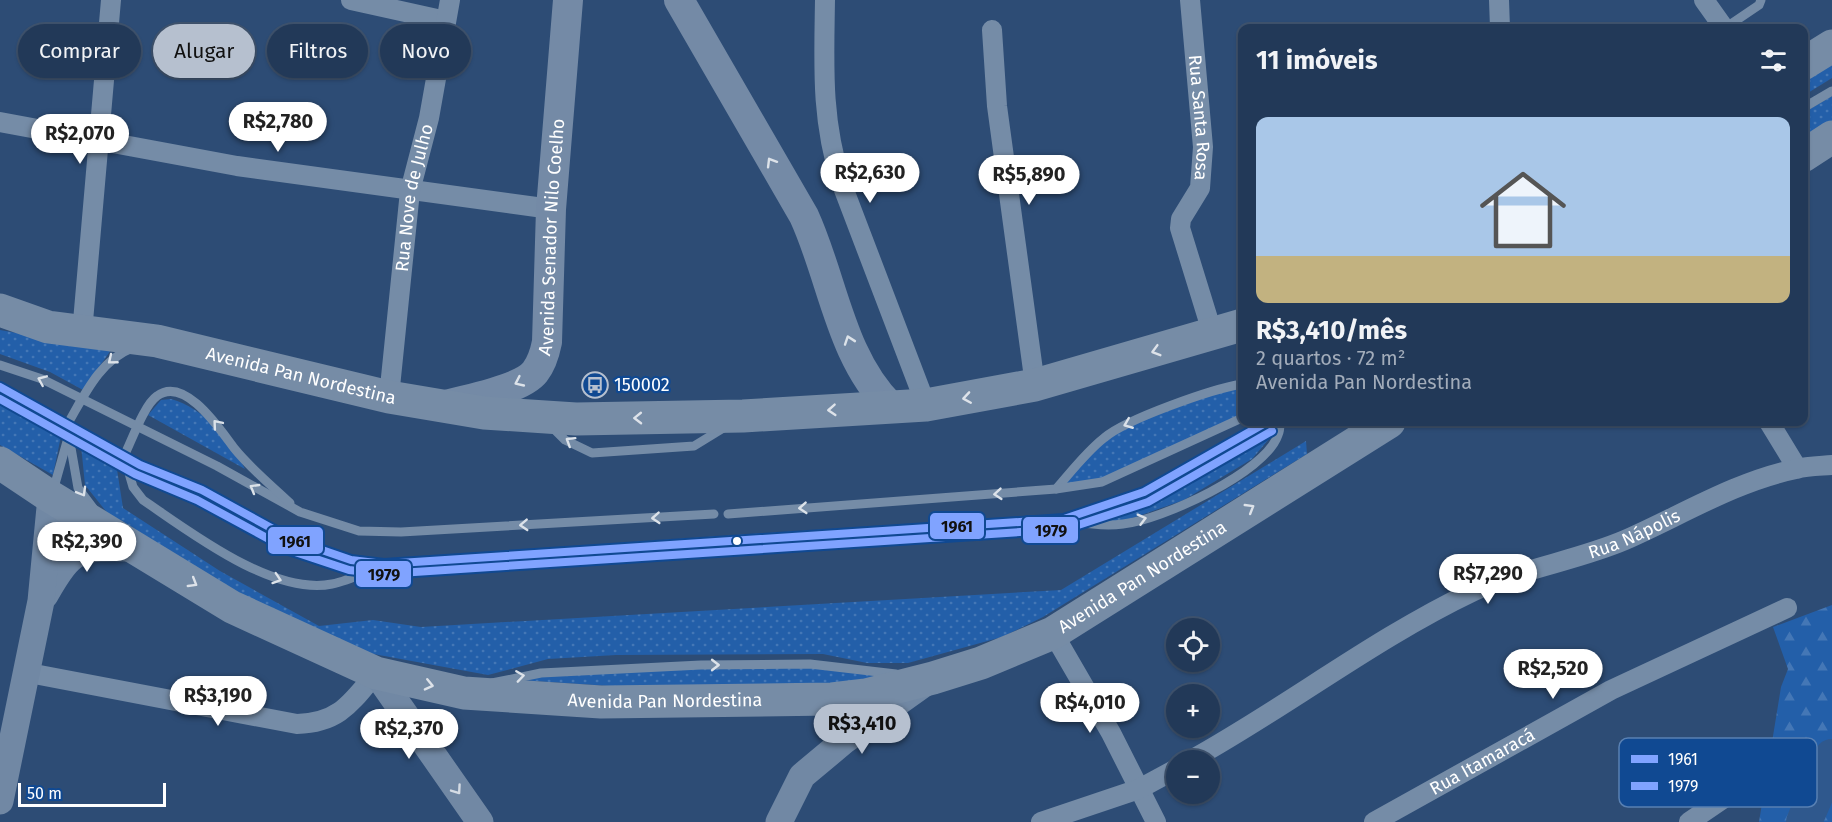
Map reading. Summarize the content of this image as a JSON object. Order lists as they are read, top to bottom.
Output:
{
  "streets": {
    "highway": ["Avenida Pan Nordestina"],
    "main road": ["Avenida Senador Nilo Coelho"],
    "street": [
      "Rua Santa Rosa",
      "Rua Nove de Julho",
      "Rua Nápolis",
      "Rua Itamaracá"
    ]
  },
  "crossings": [
    ["Rua Santa Rosa", "Avenida Pan Nordestina"],
    ["Rua Nove de Julho", "Avenida Pan Nordestina"],
    ["Avenida Senador Nilo Coelho", "Avenida Pan Nordestina"]
  ],
  "one_way": ["Avenida Senador Nilo Coelho"],
  "places": {
    "bus stop": ["150002"]
  },
  "lines": ["transit line 1961", "transit line 1979"],
  "legend": ["1961", "1979"],
  "scale_bar": "50 m",
  "page": {
    "chip": [
      "Comprar",
      "Alugar",
      "Filtros",
      "Novo"
    ],
    "heading": "11 imóveis",
    "list": [
      {
        "name": "R$3,410/mês",
        "note": "2 quartos · 72 m² · Avenida Pan Nordestina"
      }
    ],
    "price": [
      "R$2,780",
      "R$2,070",
      "R$2,630",
      "R$5,890",
      "R$2,390",
      "R$7,290",
      "R$2,520",
      "R$3,190",
      "R$4,010",
      "R$3,410",
      "R$2,370"
    ],
    "map_buttons": ["+", "−"],
    "scale": "50 m"
  }
}
